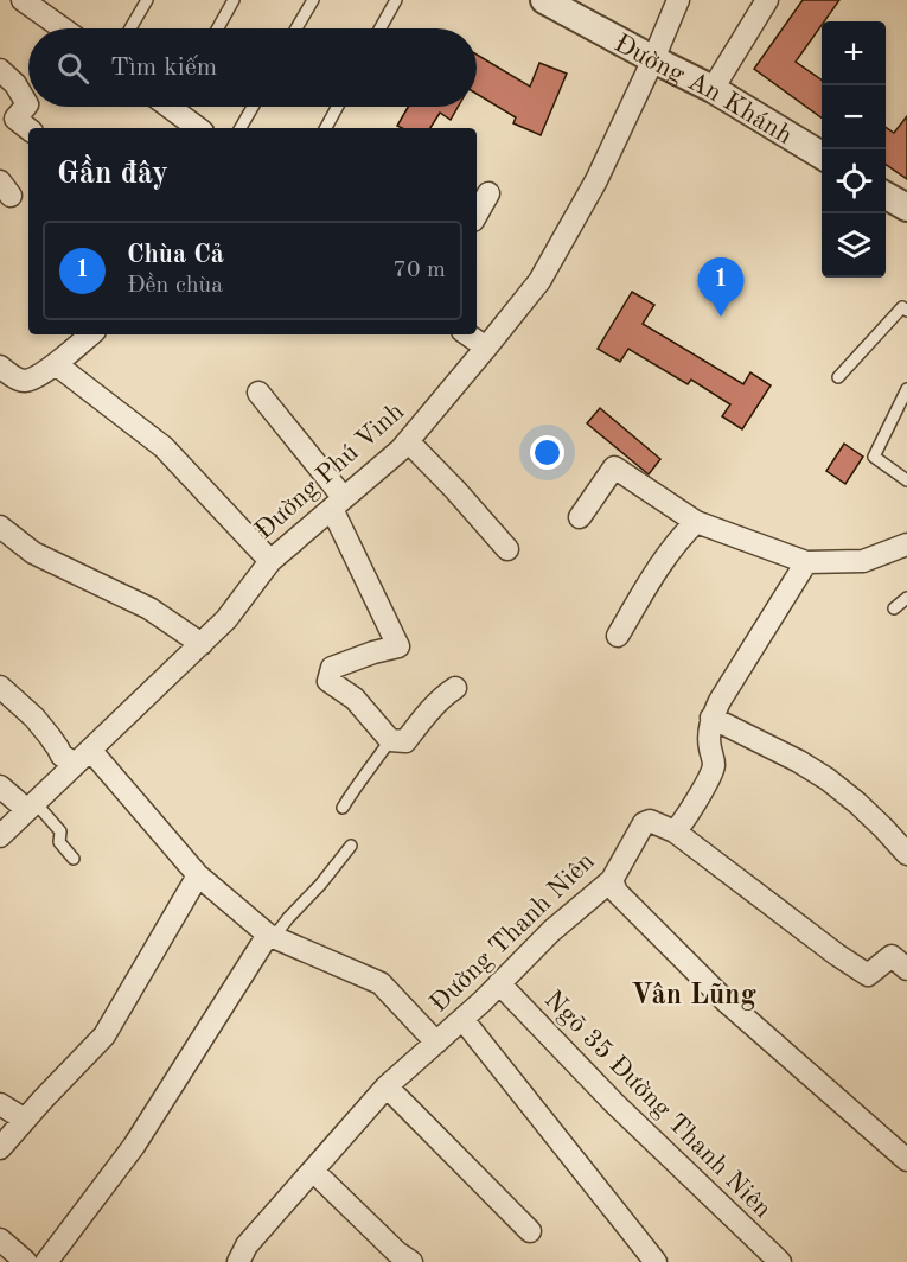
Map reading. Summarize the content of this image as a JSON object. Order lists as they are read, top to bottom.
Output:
{
  "streets": {
    "street": [
      "Đường An Khánh",
      "Đường Phú Vinh",
      "Đường Thanh Niên",
      "Ngõ 35 Đường Thanh Niên"
    ]
  },
  "crossings": [
    ["Đường An Khánh", "Đường Phú Vinh"],
    ["Đường Thanh Niên", "Ngõ 35 Đường Thanh Niên"]
  ],
  "districts": ["Vân Lũng"],
  "page": {
    "map_buttons": ["+", "−"],
    "search": "Tìm kiếm",
    "heading": "Gần đây",
    "list": [
      {
        "mark": "1",
        "name": "Chùa Cả",
        "note": "Đền chùa",
        "value": "70 m"
      }
    ],
    "pins": "1"
  }
}
